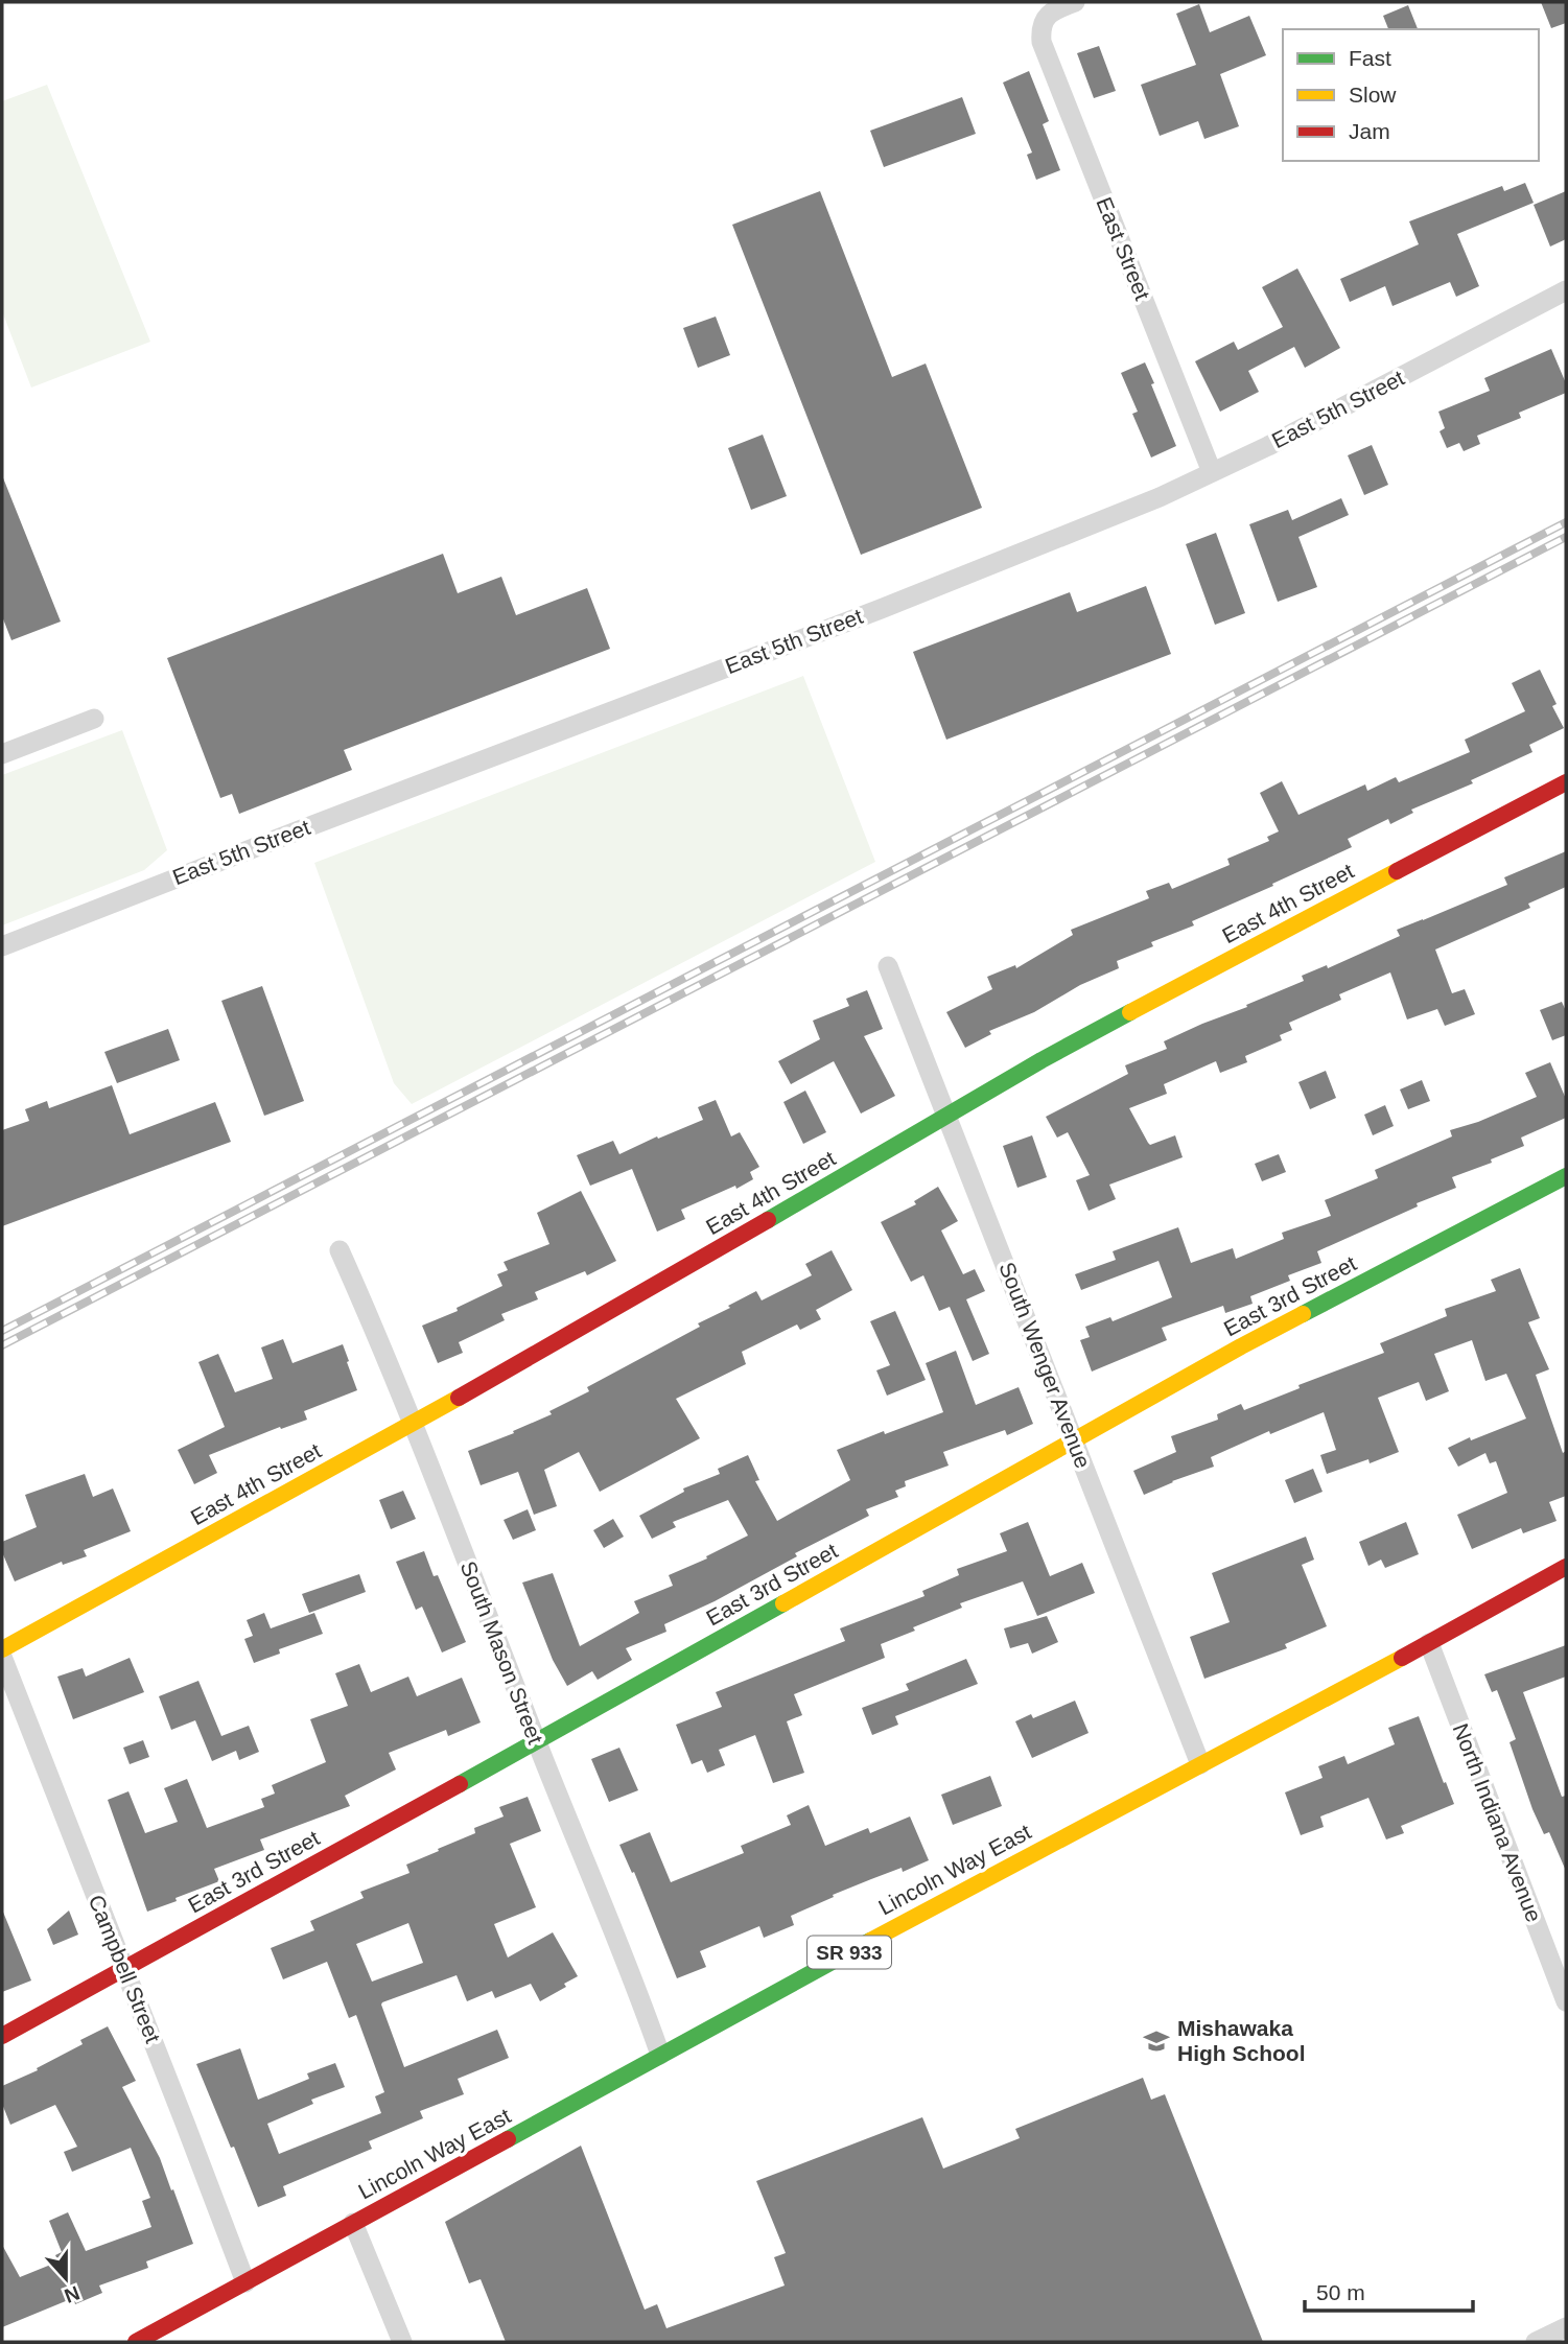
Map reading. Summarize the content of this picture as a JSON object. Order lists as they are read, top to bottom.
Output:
{
  "streets": {
    "street": [
      "East Street",
      "East 5th Street",
      "East 4th Street",
      "East 3rd Street",
      "South Wenger Avenue",
      "South Mason Street",
      "North Indiana Avenue",
      "Lincoln Way East",
      "SR 933",
      "Campbell Street"
    ]
  },
  "crossings": [
    ["East Street", "East 5th Street"],
    ["East 4th Street", "South Wenger Avenue"],
    ["East 4th Street", "South Mason Street"],
    ["East 3rd Street", "South Wenger Avenue"],
    ["East 3rd Street", "South Mason Street"],
    ["East 3rd Street", "Campbell Street"],
    ["South Wenger Avenue", "Lincoln Way East"],
    ["South Mason Street", "Lincoln Way East"],
    ["North Indiana Avenue", "Lincoln Way East"],
    ["Lincoln Way East", "Campbell Street"]
  ],
  "places": {
    "school or university": ["Mishawaka High School"]
  },
  "legend": ["Fast", "Slow", "Jam"],
  "scale_bar": "50 m",
  "north": "bottom"
}
